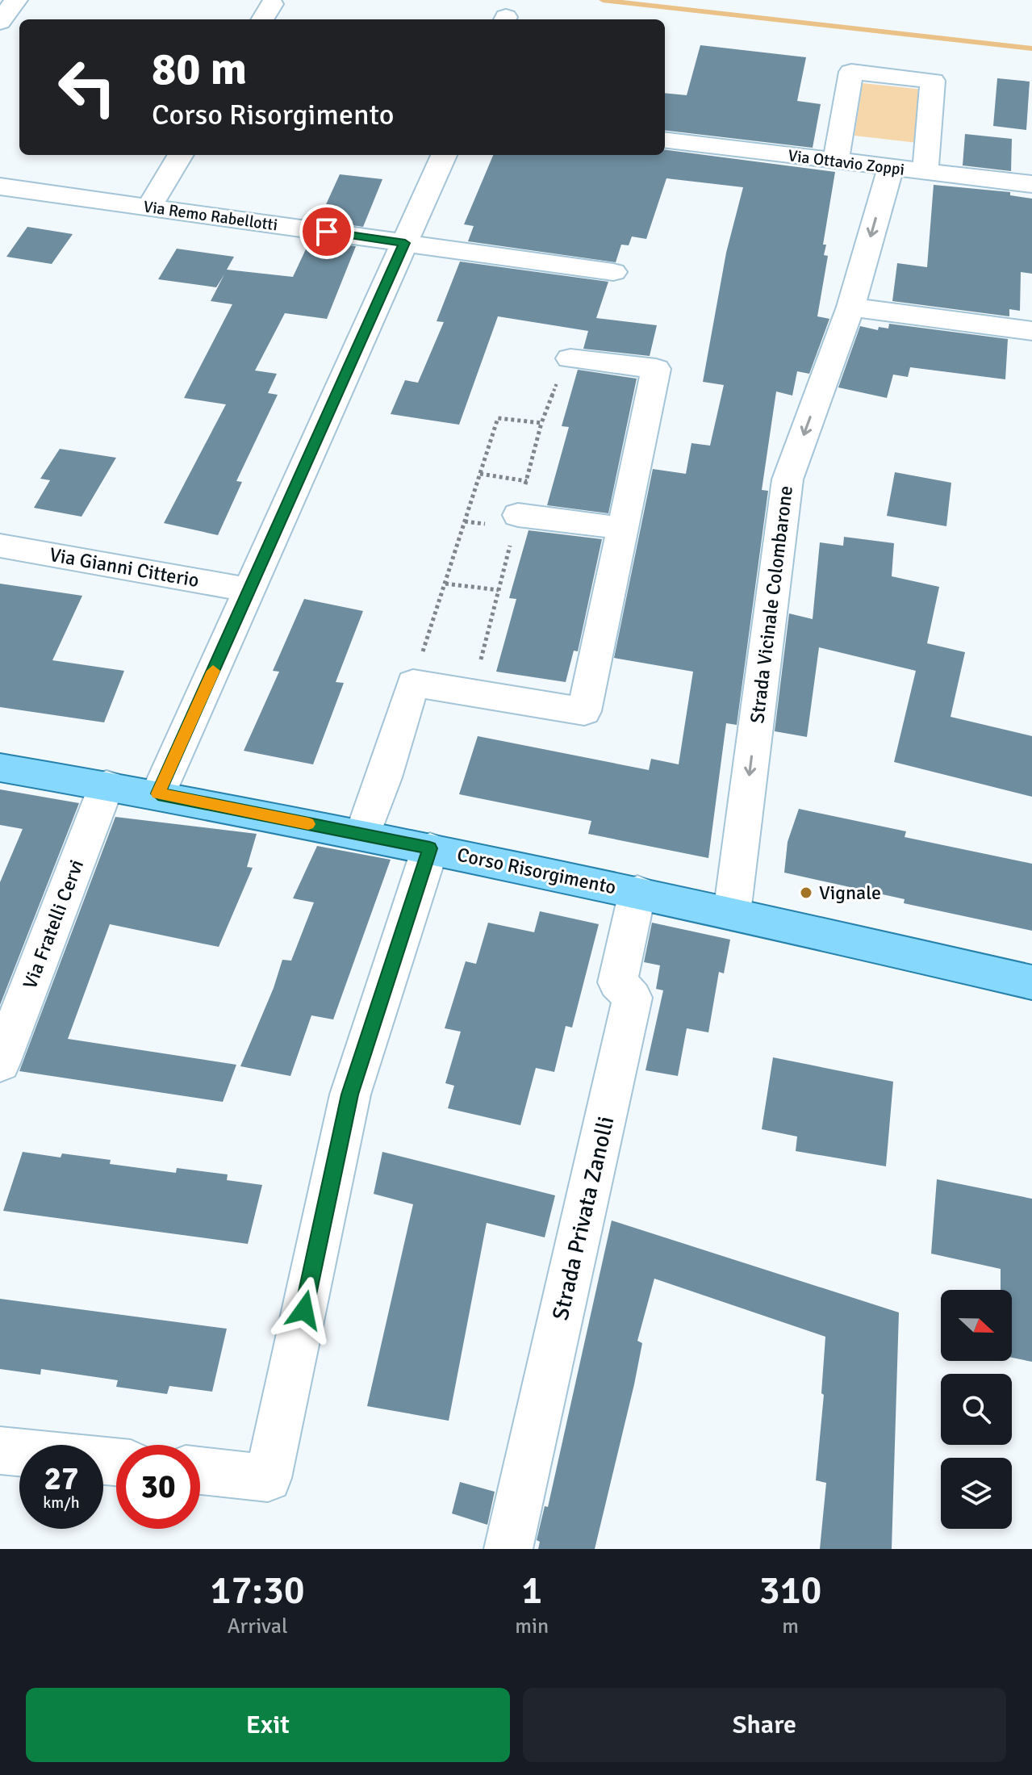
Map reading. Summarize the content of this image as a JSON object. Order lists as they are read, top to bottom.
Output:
{
  "streets": {
    "main road": ["Corso Risorgimento"],
    "street": [
      "Via Ottavio Zoppi",
      "Via Remo Rabellotti",
      "Via Gianni Citterio",
      "Strada Vicinale Colombarone",
      "Via Fratelli Cervi",
      "Strada Privata Zanolli"
    ]
  },
  "crossings": [
    ["Via Ottavio Zoppi", "Strada Vicinale Colombarone"],
    ["Strada Vicinale Colombarone", "Corso Risorgimento"],
    ["Corso Risorgimento", "Via Fratelli Cervi"],
    ["Corso Risorgimento", "Strada Privata Zanolli"]
  ],
  "one_way": ["Strada Vicinale Colombarone"],
  "places": ["Vignale"],
  "north": "right",
  "page": {
    "turn": ["80 m", "Corso Risorgimento"],
    "speed": "27 km/h",
    "limit": "30",
    "eta": [
      "17:30",
      "Arrival",
      "1",
      "min",
      "310",
      "m"
    ],
    "buttons": ["Exit", "Share"]
  }
}
